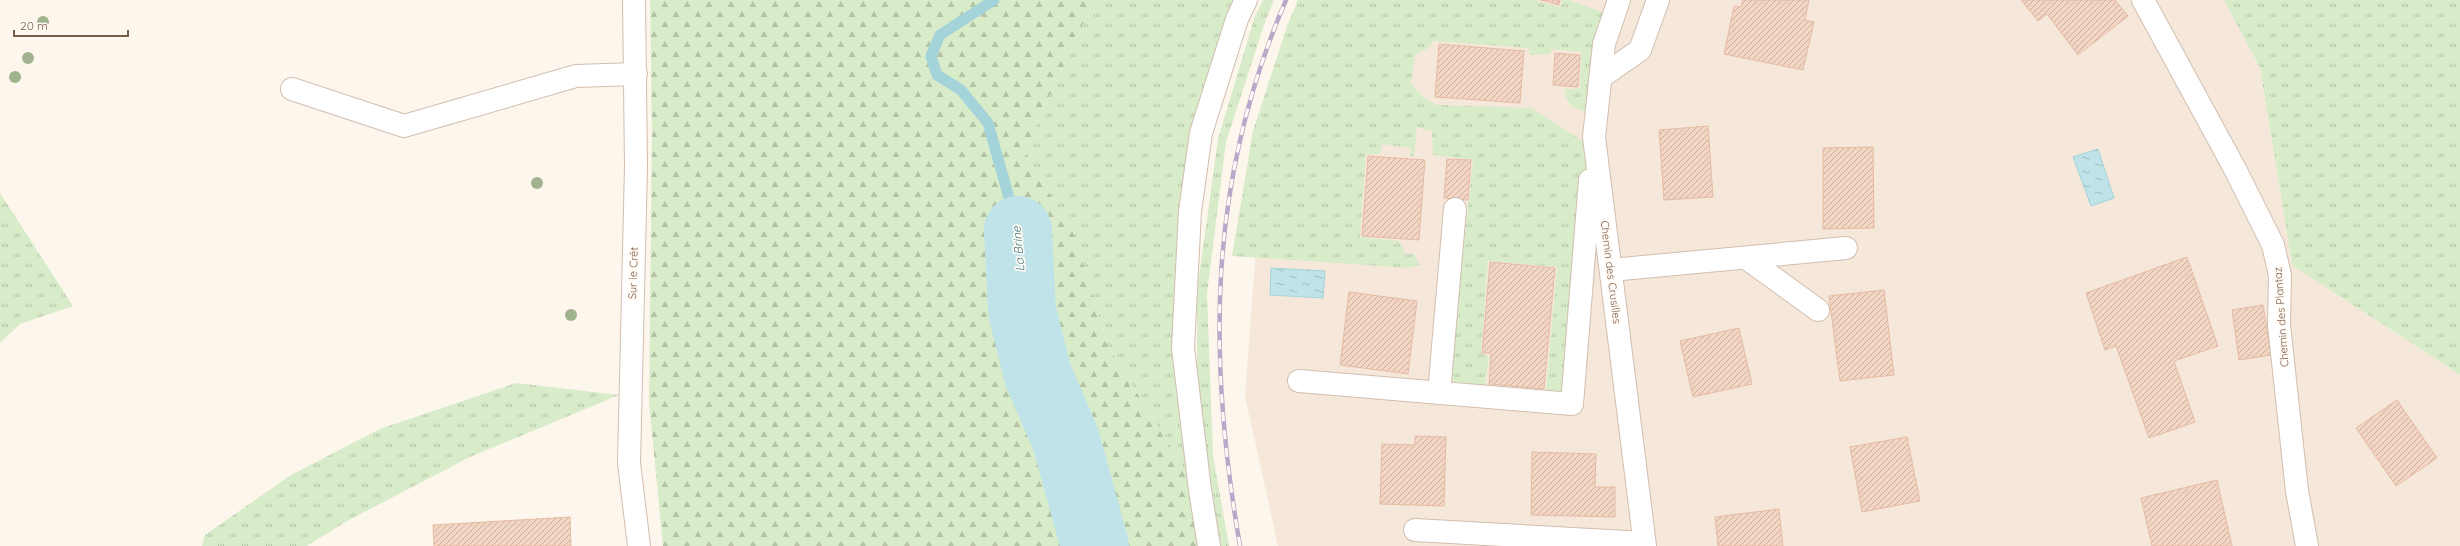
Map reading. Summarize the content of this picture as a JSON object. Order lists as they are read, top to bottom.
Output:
{
  "streets": {
    "street": ["Chemin des Crusilles", "Sur le Crêt", "Chemin des Plantaz"]
  },
  "water": ["La Brine"],
  "scale_bar": "20 m"
}
